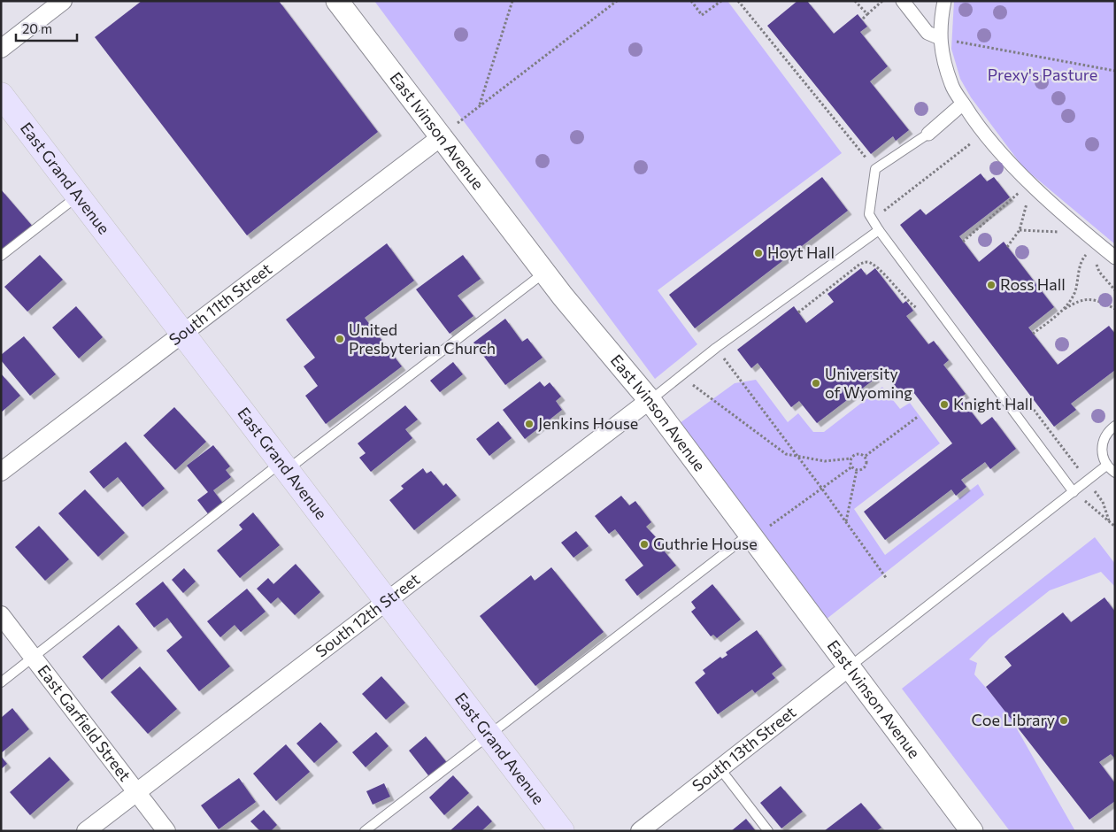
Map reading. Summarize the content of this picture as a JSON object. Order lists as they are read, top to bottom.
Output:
{
  "streets": {
    "main road": ["East Grand Avenue"],
    "street": [
      "East Ivinson Avenue",
      "South 11th Street",
      "South 12th Street",
      "East Garfield Street",
      "South 13th Street"
    ]
  },
  "crossings": [
    ["East Ivinson Avenue", "South 11th Street"],
    ["East Ivinson Avenue", "South 12th Street"],
    ["East Ivinson Avenue", "South 13th Street"],
    ["East Grand Avenue", "South 11th Street"],
    ["East Grand Avenue", "South 12th Street"],
    ["South 12th Street", "East Garfield Street"]
  ],
  "parks": ["Prexy's Pasture"],
  "places": [
    "Hoyt Hall",
    "Ross Hall",
    "United Presbyterian Church",
    "University of Wyoming",
    "Knight Hall",
    "Jenkins House",
    "Guthrie House",
    "Coe Library"
  ],
  "scale_bar": "20 m"
}
